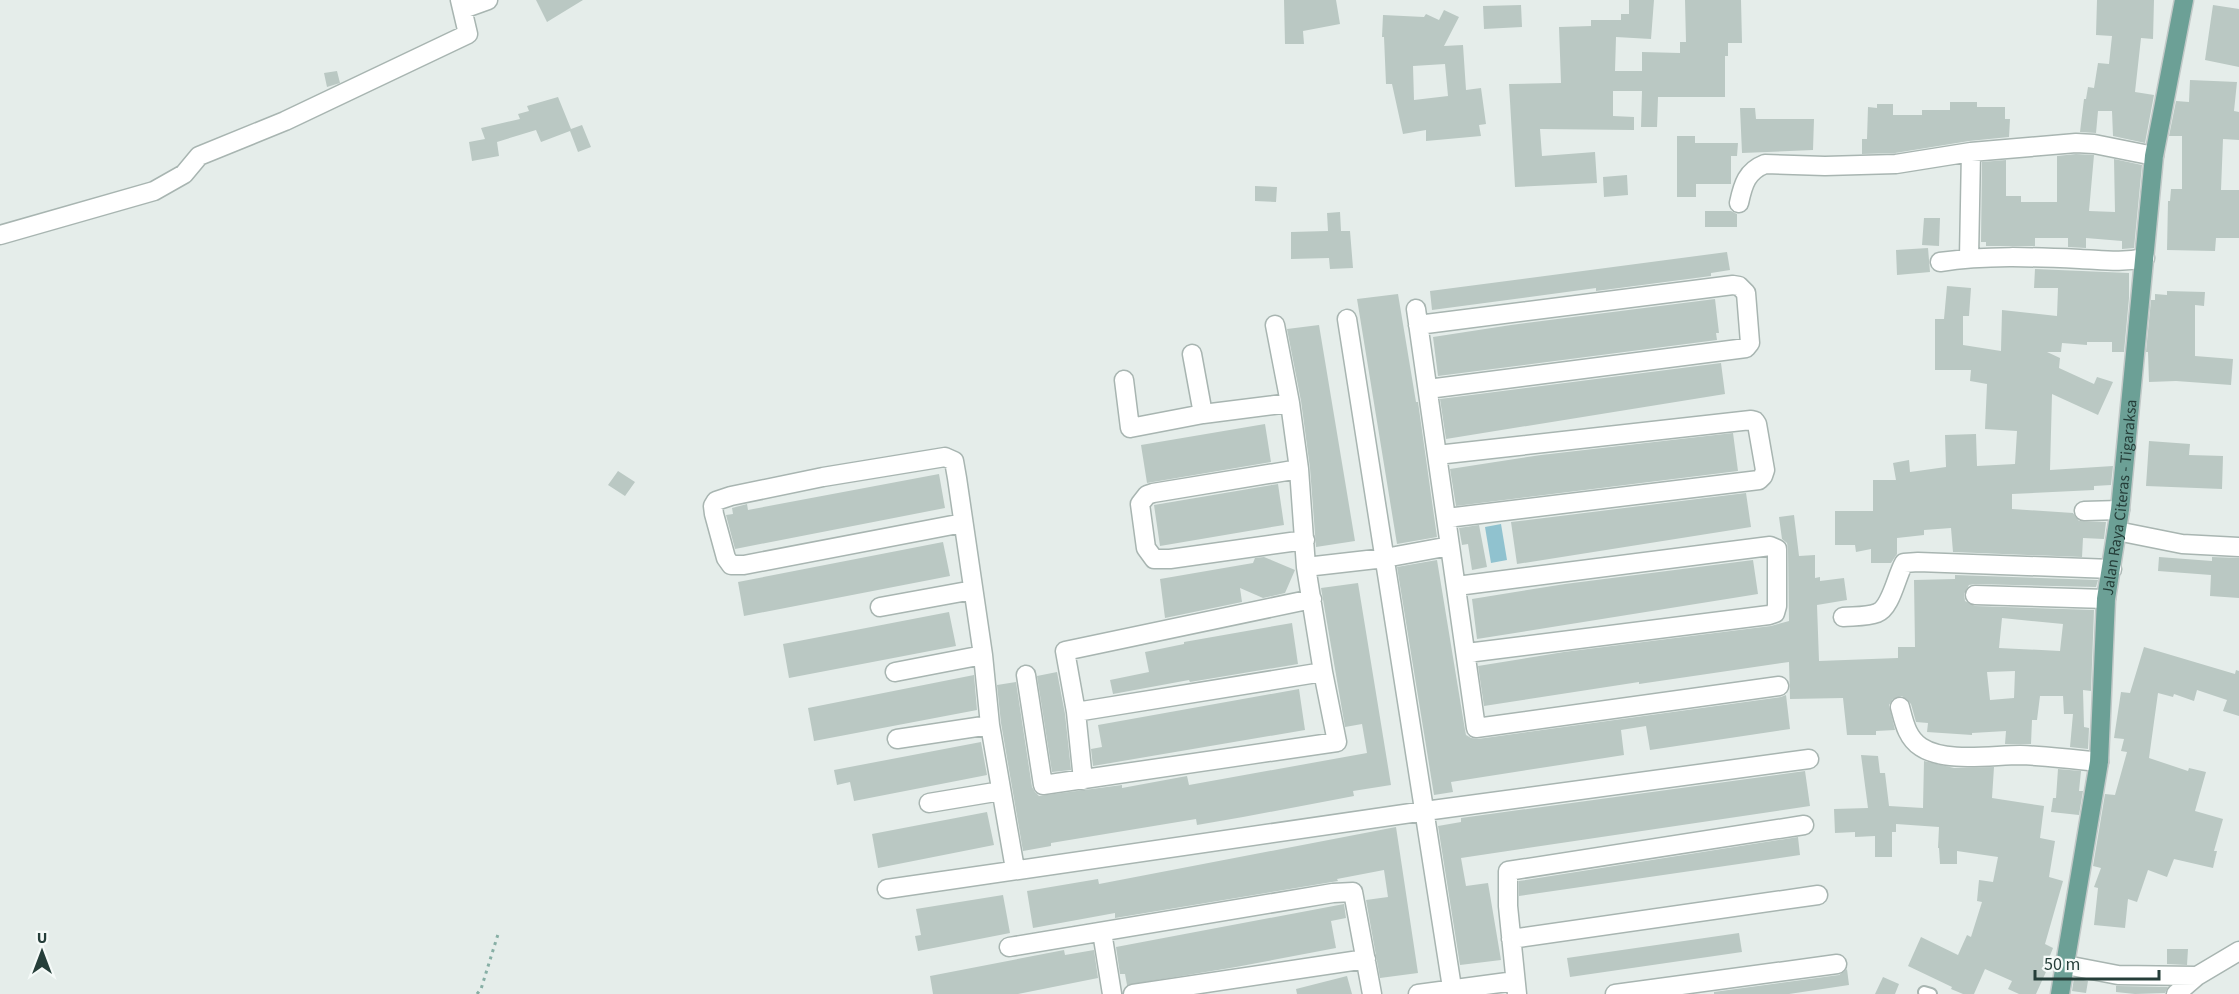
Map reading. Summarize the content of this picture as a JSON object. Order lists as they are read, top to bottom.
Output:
{
  "streets": {
    "main road": ["Jalan Raya Citeras - Tigaraksa"]
  },
  "scale_bar": "50 m",
  "north": "top"
}
